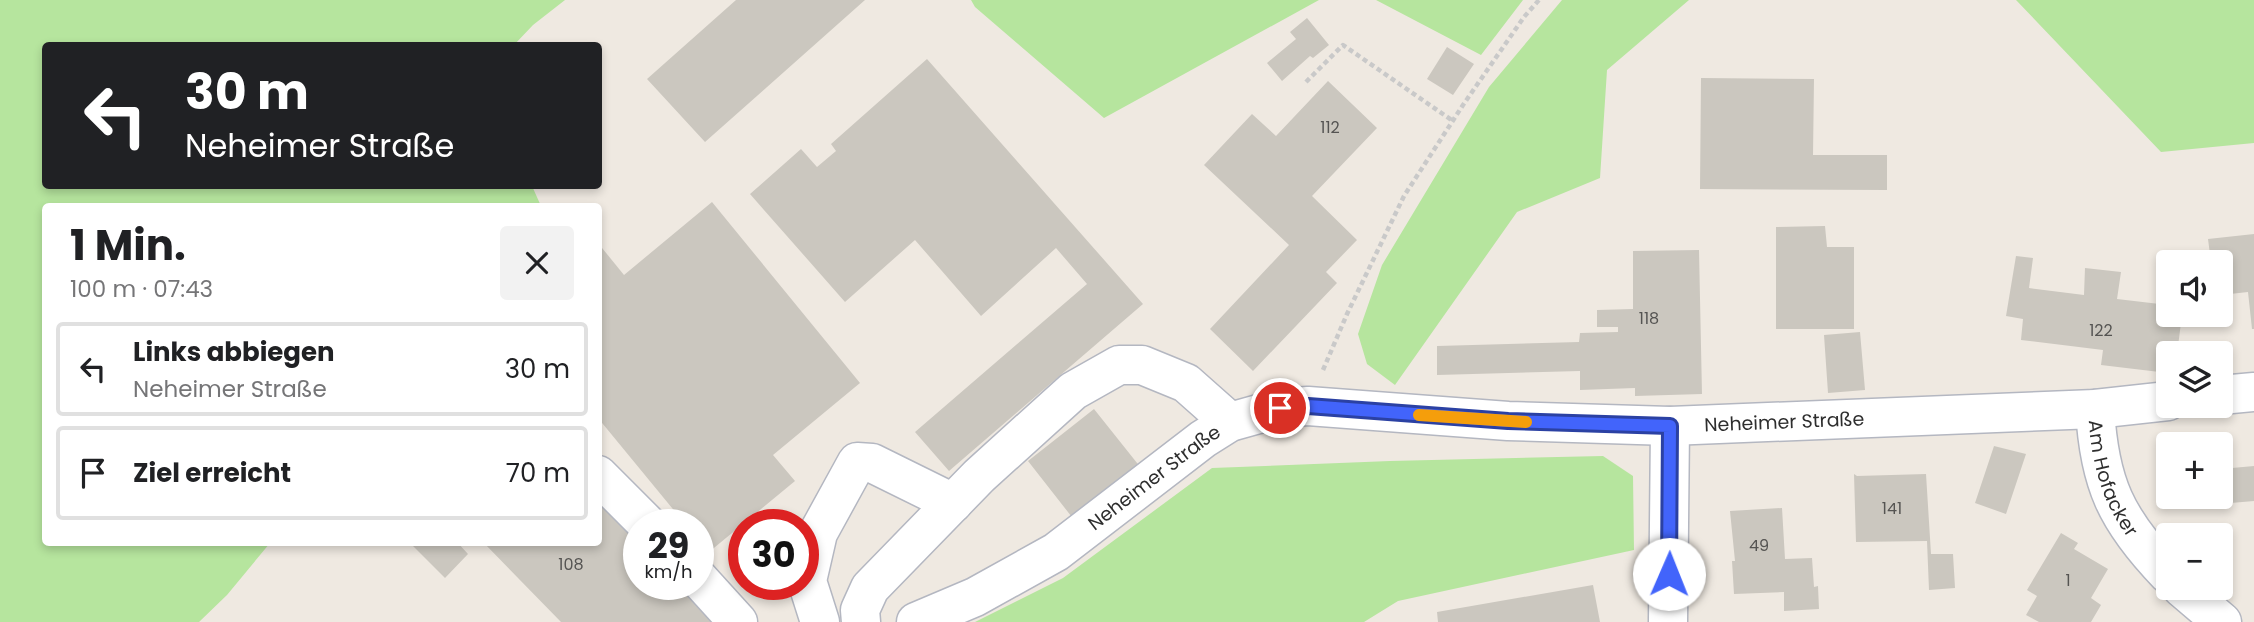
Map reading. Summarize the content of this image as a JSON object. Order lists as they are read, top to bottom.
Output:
{
  "streets": {
    "street": ["Neheimer Straße", "Am Hofacker"]
  },
  "crossings": [
    ["Neheimer Straße", "Am Hofacker"]
  ],
  "house_numbers": [
    "112",
    "118",
    "122",
    "141",
    "49",
    "108",
    "1"
  ],
  "page": {
    "turn": ["30 m", "Neheimer Straße"],
    "heading": ["1 Min.", "100 m · 07:43"],
    "map_buttons": ["+", "−"],
    "list": [
      {
        "name": "Links abbiegen",
        "note": "Neheimer Straße",
        "value": "30 m"
      },
      {
        "name": "Ziel erreicht",
        "value": "70 m"
      }
    ],
    "speed": "29 km/h",
    "limit": "30"
  }
}
